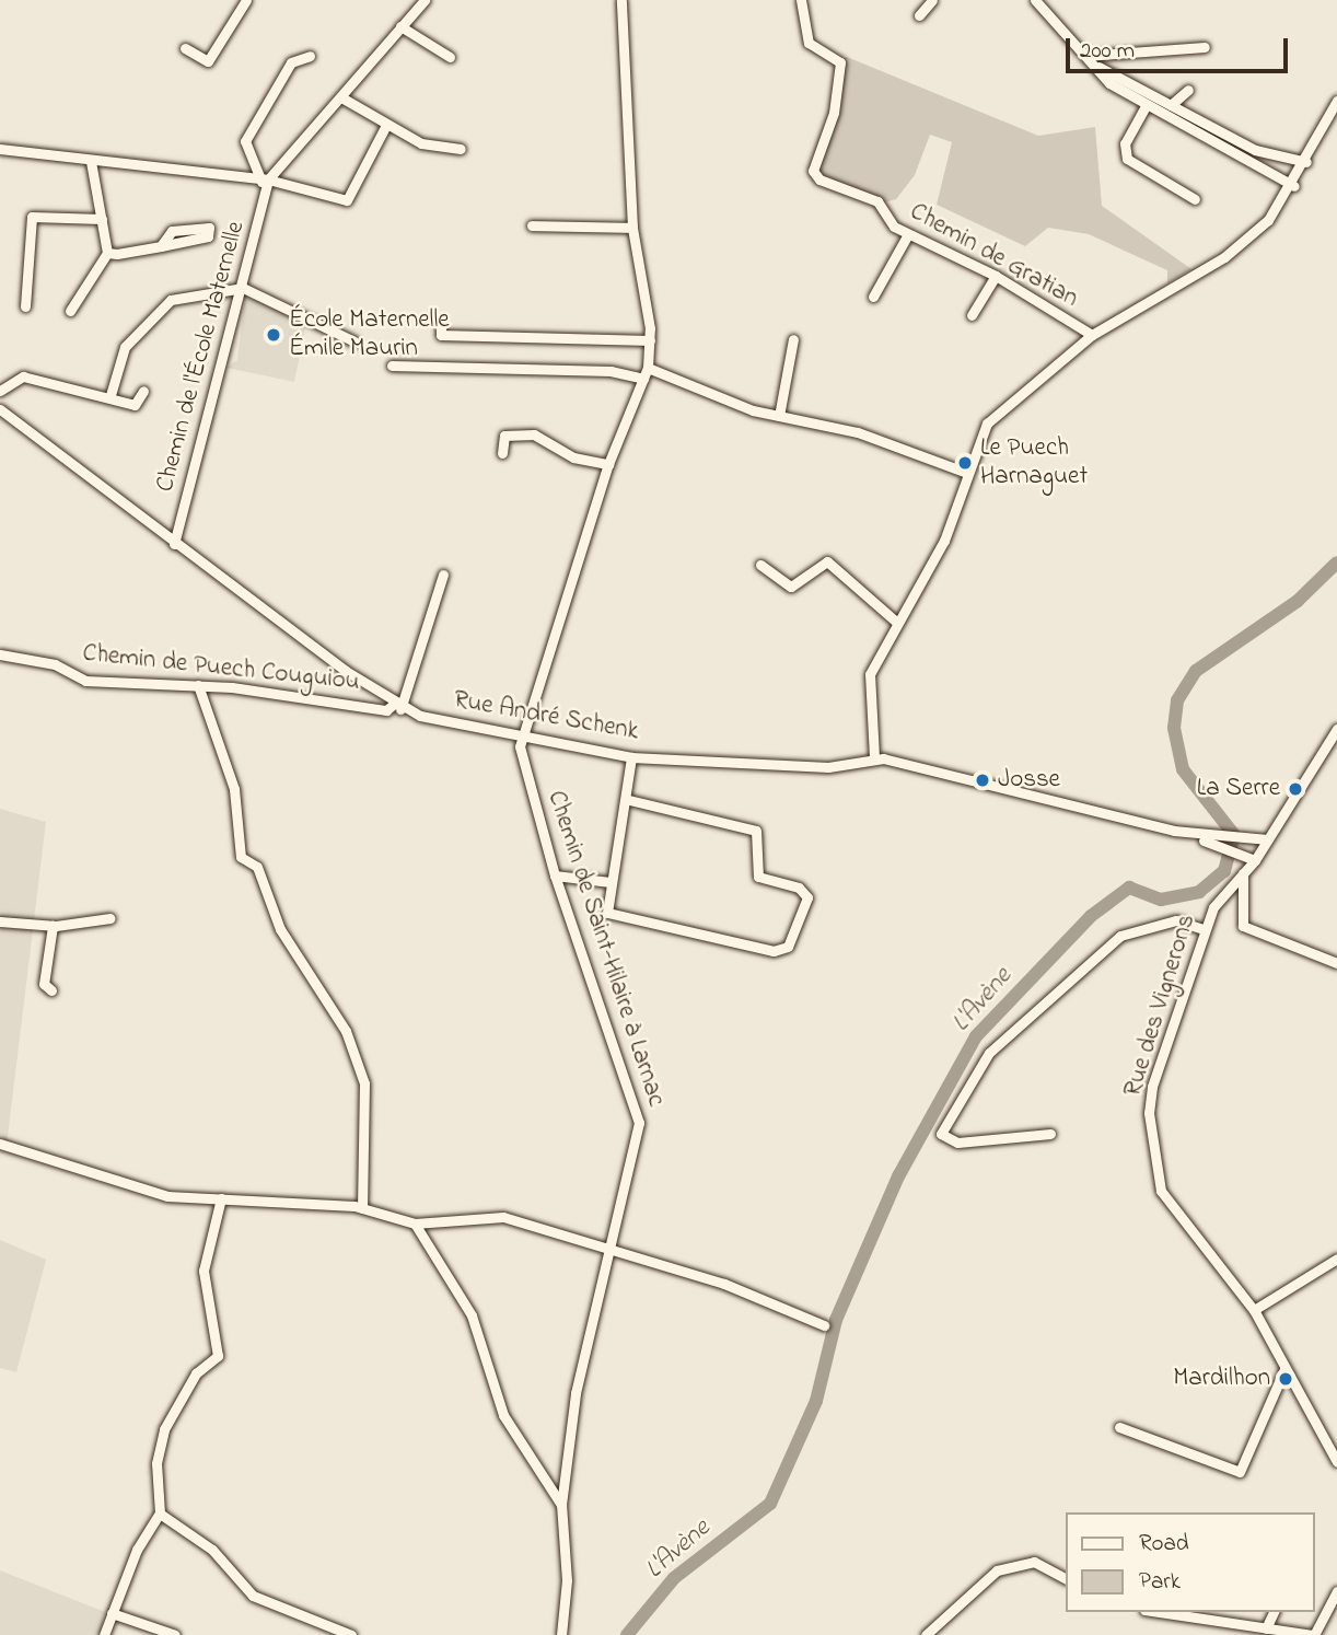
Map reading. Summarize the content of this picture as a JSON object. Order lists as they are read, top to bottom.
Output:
{
  "streets": {
    "street": [
      "Chemin de Gratian",
      "Chemin de l'École Maternelle",
      "Chemin de Puech Couguiou",
      "Rue André Schenk",
      "Chemin de Saint-Hilaire à Larnac",
      "Rue des Vignerons"
    ]
  },
  "crossings": [
    ["Chemin de l'École Maternelle", "Rue André Schenk"],
    ["Chemin de Puech Couguiou", "Rue André Schenk"],
    ["Rue André Schenk", "Chemin de Saint-Hilaire à Larnac"],
    ["Rue André Schenk", "Rue des Vignerons"]
  ],
  "water": ["L'Avène"],
  "places": [
    "École Maternelle Émile Maurin",
    "Le Puech Harnaguet",
    "Josse",
    "La Serre",
    "Mardilhon"
  ],
  "legend": ["Road", "Park"],
  "scale_bar": "200 m"
}
